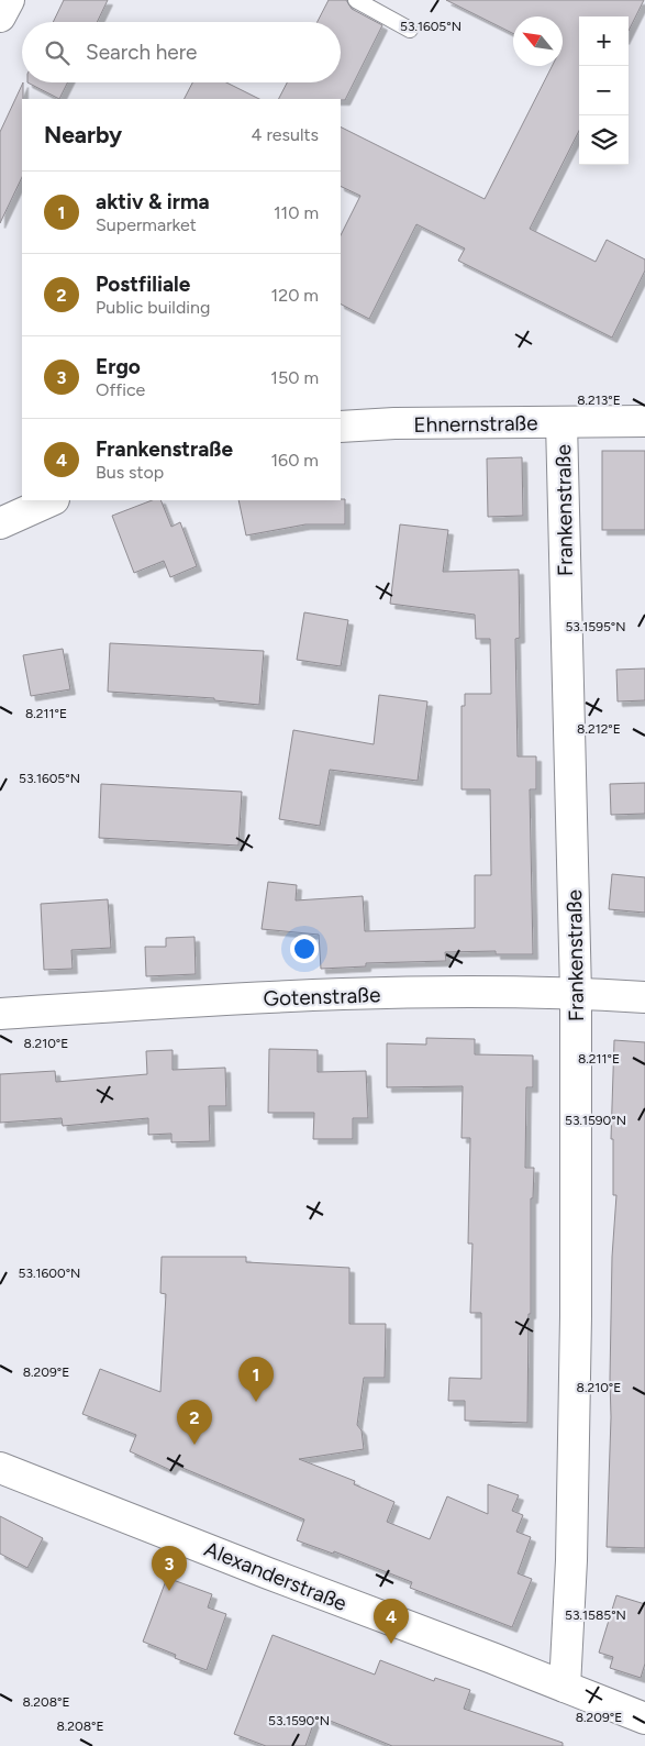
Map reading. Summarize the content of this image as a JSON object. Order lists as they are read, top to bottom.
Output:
{
  "streets": {
    "street": [
      "Ehnernstraße",
      "Frankenstraße",
      "Gotenstraße",
      "Alexanderstraße"
    ]
  },
  "crossings": [
    ["Ehnernstraße", "Frankenstraße"],
    ["Frankenstraße", "Gotenstraße"],
    ["Frankenstraße", "Alexanderstraße"]
  ],
  "north": "top left",
  "page": {
    "map_buttons": ["+", "−"],
    "search": "Search here",
    "heading": ["Nearby", "4 results"],
    "list": [
      {
        "mark": "1",
        "name": "aktiv & irma",
        "note": "Supermarket",
        "value": "110 m"
      },
      {
        "mark": "2",
        "name": "Postfiliale",
        "note": "Public building",
        "value": "120 m"
      },
      {
        "mark": "3",
        "name": "Ergo",
        "note": "Office",
        "value": "150 m"
      },
      {
        "mark": "4",
        "name": "Frankenstraße",
        "note": "Bus stop",
        "value": "160 m"
      }
    ],
    "pins": [
      "1",
      "2",
      "3",
      "4"
    ]
  },
  "coordinates": [
    "53.1605°N",
    "8.213°E",
    "53.1595°N",
    "8.211°E",
    "8.212°E",
    "8.210°E",
    "53.1590°N",
    "53.1600°N",
    "8.209°E",
    "53.1585°N",
    "8.208°E"
  ]
}
